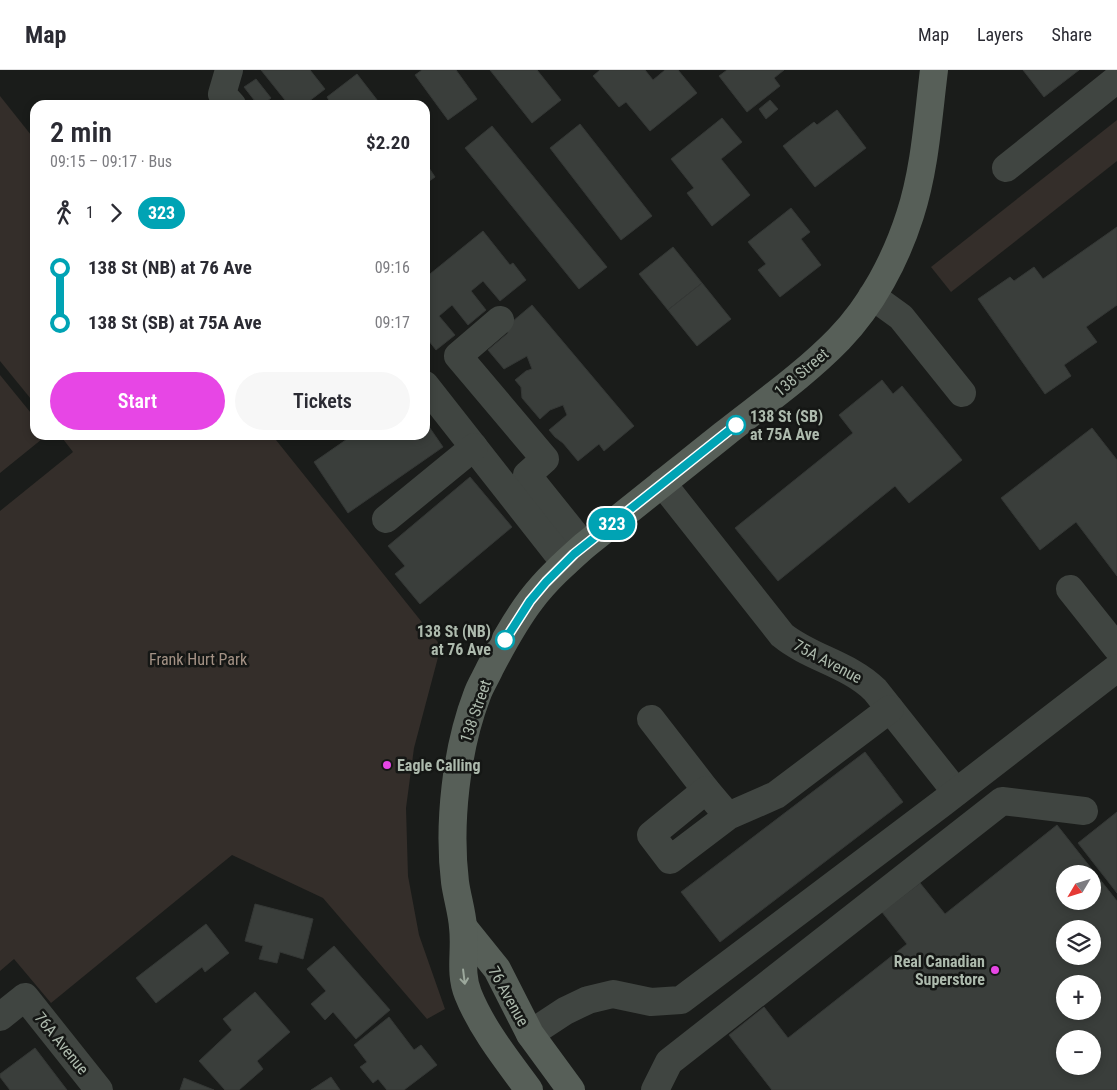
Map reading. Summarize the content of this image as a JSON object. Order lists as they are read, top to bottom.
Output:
{
  "streets": {
    "main road": ["138 Street", "76 Avenue"],
    "street": ["75A Avenue", "76A Avenue"]
  },
  "crossings": [
    ["138 Street", "75A Avenue"],
    ["138 Street", "76 Avenue"]
  ],
  "parks": ["Frank Hurt Park"],
  "places": [
    "138 St (SB) at 75A Ave",
    "138 St (NB) at 76 Ave",
    "Eagle Calling",
    "Real Canadian Superstore"
  ],
  "lines": ["bus line 323"],
  "north": "bottom left",
  "page": {
    "header": "Map",
    "nav": ["Map", "Layers", "Share"],
    "on_map": "323",
    "heading": ["2 min", "09:15 – 09:17 · Bus", "$2.20"],
    "legs": ["1", "323"],
    "list": [
      {
        "name": "138 St (NB) at 76 Ave",
        "value": "09:16"
      },
      {
        "name": "138 St (SB) at 75A Ave",
        "value": "09:17"
      }
    ],
    "buttons": ["Start", "Tickets"],
    "map_buttons": ["+", "−"]
  }
}
